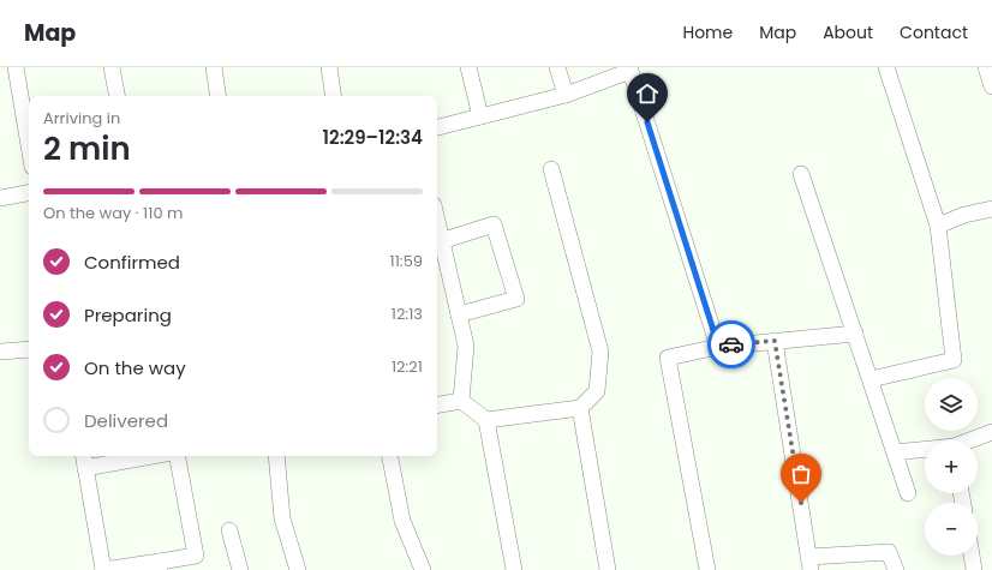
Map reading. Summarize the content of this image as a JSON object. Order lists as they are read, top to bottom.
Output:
{
  "page": {
    "header": "Map",
    "nav": [
      "Home",
      "Map",
      "About",
      "Contact"
    ],
    "heading": ["2 min", "Arriving in", "12:29–12:34"],
    "bar": "On the way · 110 m",
    "list": [
      ["Confirmed", "11:59"],
      ["Preparing", "12:13"],
      ["On the way", "12:21"],
      "Delivered"
    ],
    "map_buttons": ["+", "−"]
  }
}
